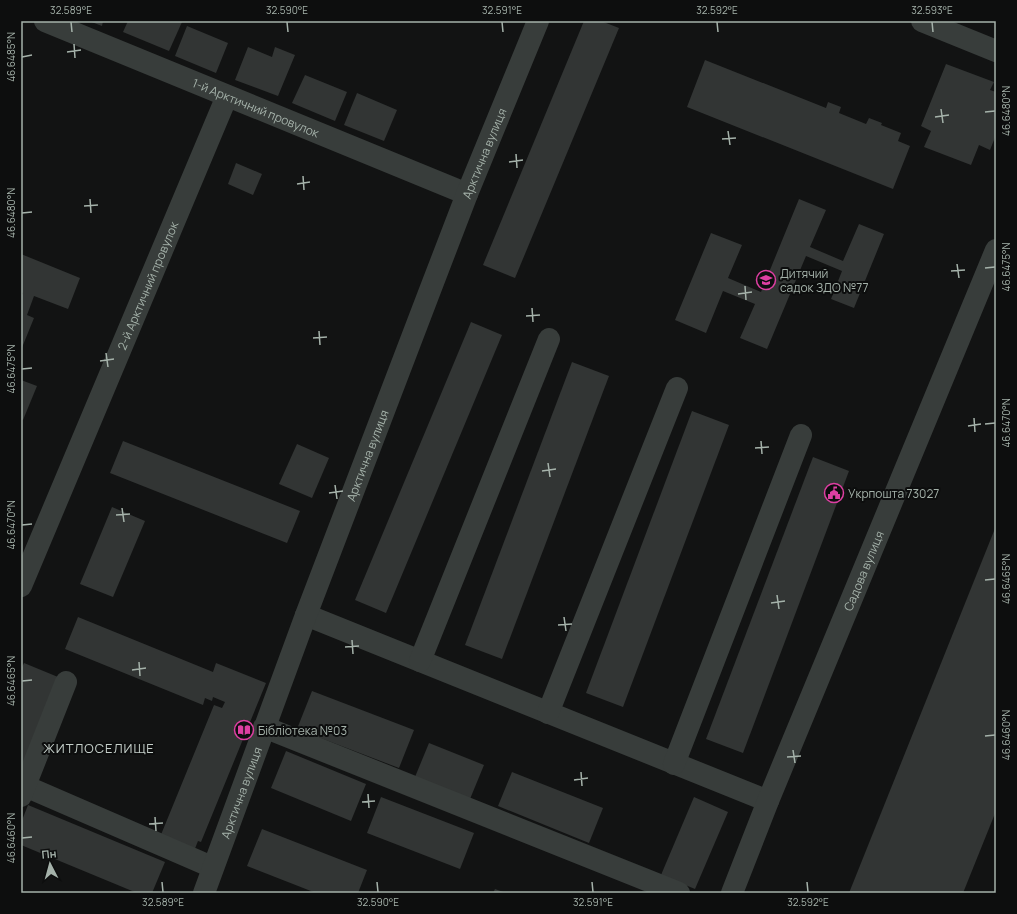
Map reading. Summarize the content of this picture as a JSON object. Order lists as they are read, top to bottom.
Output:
{
  "streets": {
    "street": [
      "1-й Арктичний провулок",
      "Арктична вулиця",
      "2-й Арктичний провулок",
      "Садова вулиця"
    ]
  },
  "crossings": [
    ["1-й Арктичний провулок", "Арктична вулиця"],
    ["1-й Арктичний провулок", "2-й Арктичний провулок"]
  ],
  "districts": ["ЖИТЛОСЕЛИЩЕ"],
  "places": {
    "school or university": ["Дитячий садок ЗДО №77"],
    "public building": ["Укрпошта 73027"],
    "library": ["Бібліотека №03"]
  },
  "north": "top",
  "coordinates": [
    "32.589°E",
    "32.590°E",
    "32.591°E",
    "32.592°E",
    "32.593°E",
    "46.6485°N",
    "46.6480°N",
    "46.6475°N",
    "46.6470°N",
    "46.6465°N",
    "46.6460°N"
  ]
}
